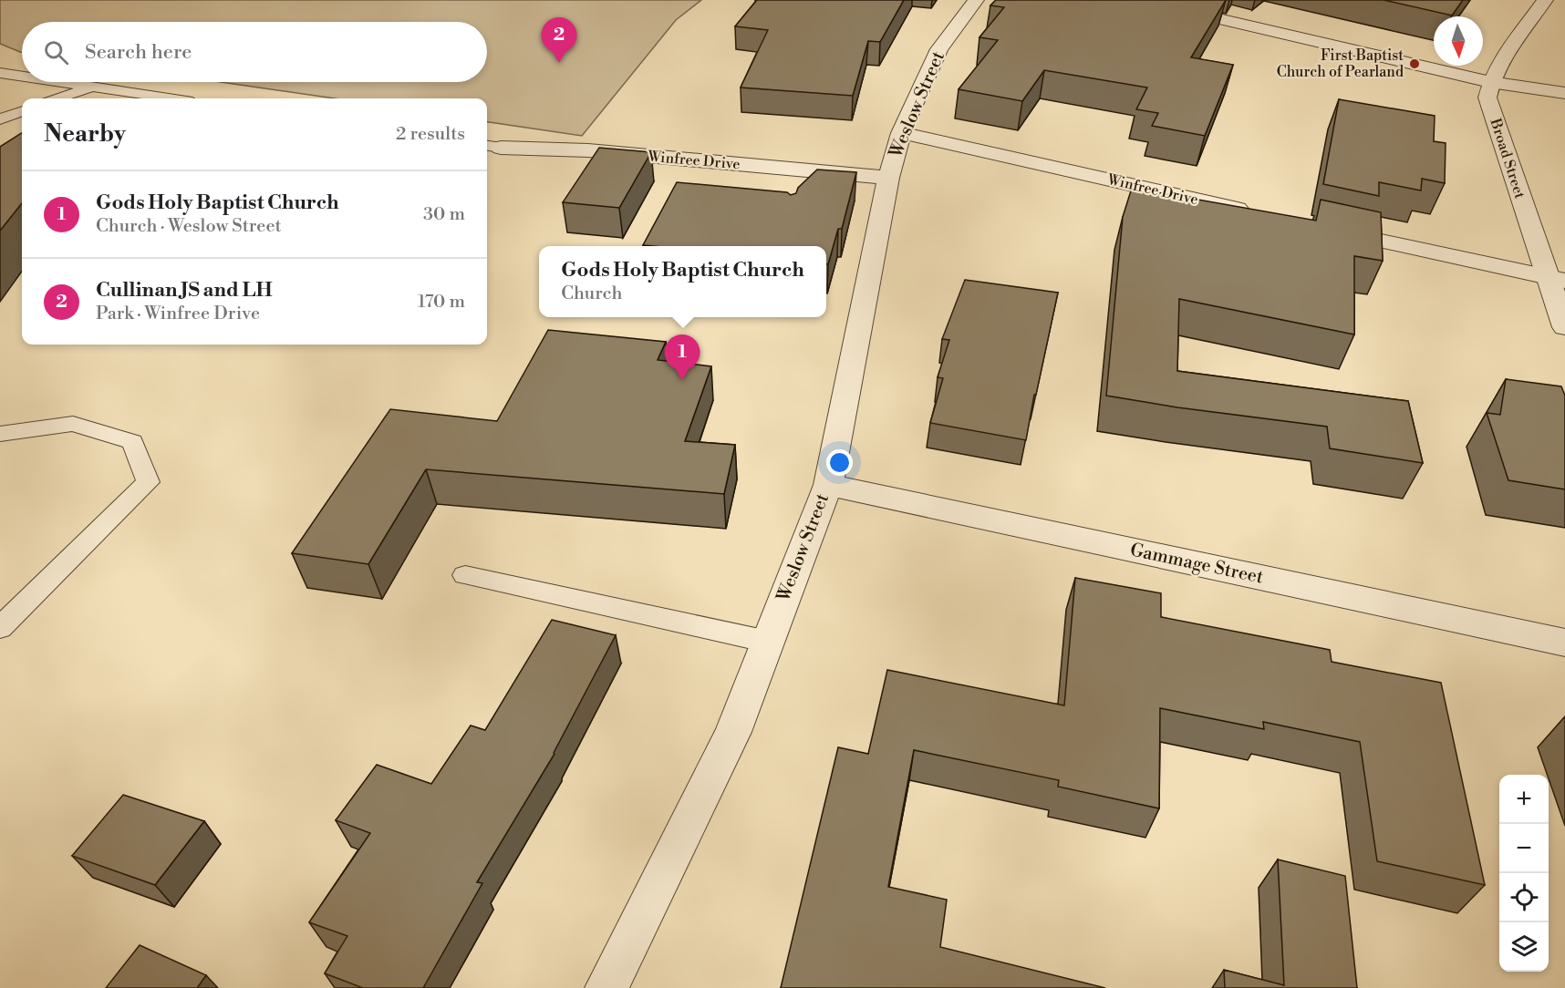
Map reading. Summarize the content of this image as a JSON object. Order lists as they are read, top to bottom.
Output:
{
  "streets": {
    "street": [
      "Weslow Street",
      "Broad Street",
      "Winfree Drive",
      "Gammage Street"
    ]
  },
  "crossings": [
    ["Weslow Street", "Winfree Drive"],
    ["Weslow Street", "Gammage Street"]
  ],
  "places": ["First Baptist Church of Pearland"],
  "north": "bottom",
  "page": {
    "pins": ["2", "1"],
    "search": "Search here",
    "heading": ["Nearby", "2 results"],
    "list": [
      {
        "mark": "1",
        "name": "Gods Holy Baptist Church",
        "note": "Church · Weslow Street",
        "value": "30 m"
      },
      {
        "mark": "2",
        "name": "Cullinan JS and LH",
        "note": "Park · Winfree Drive",
        "value": "170 m"
      }
    ],
    "popup": ["Gods Holy Baptist Church", "Church"],
    "map_buttons": ["+", "−"]
  }
}
